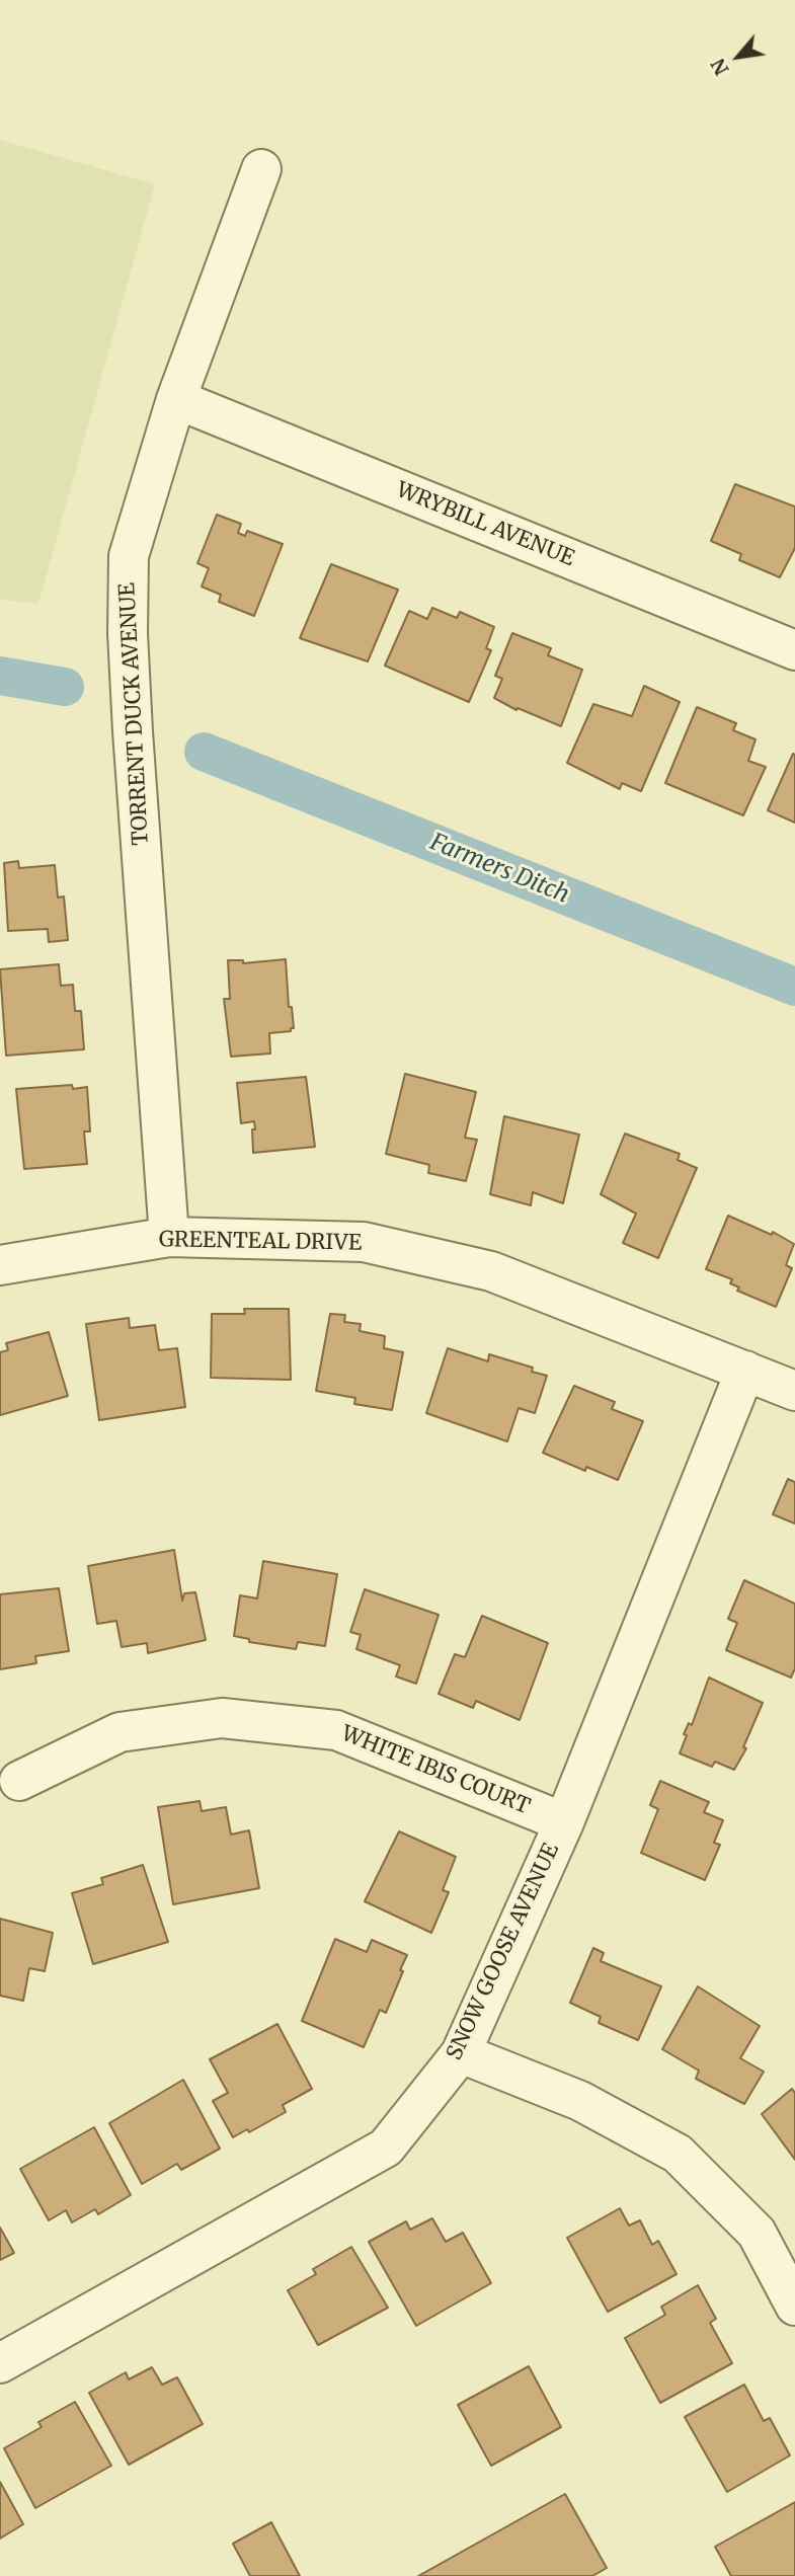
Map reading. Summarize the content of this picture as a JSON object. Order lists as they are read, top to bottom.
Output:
{
  "streets": {
    "street": [
      "WRYBILL AVENUE",
      "TORRENT DUCK AVENUE",
      "GREENTEAL DRIVE",
      "WHITE IBIS COURT",
      "SNOW GOOSE AVENUE"
    ]
  },
  "crossings": [
    ["WRYBILL AVENUE", "TORRENT DUCK AVENUE"],
    ["TORRENT DUCK AVENUE", "GREENTEAL DRIVE"],
    ["GREENTEAL DRIVE", "SNOW GOOSE AVENUE"],
    ["WHITE IBIS COURT", "SNOW GOOSE AVENUE"]
  ],
  "water": ["Farmers Ditch"],
  "north": "bottom left"
}
